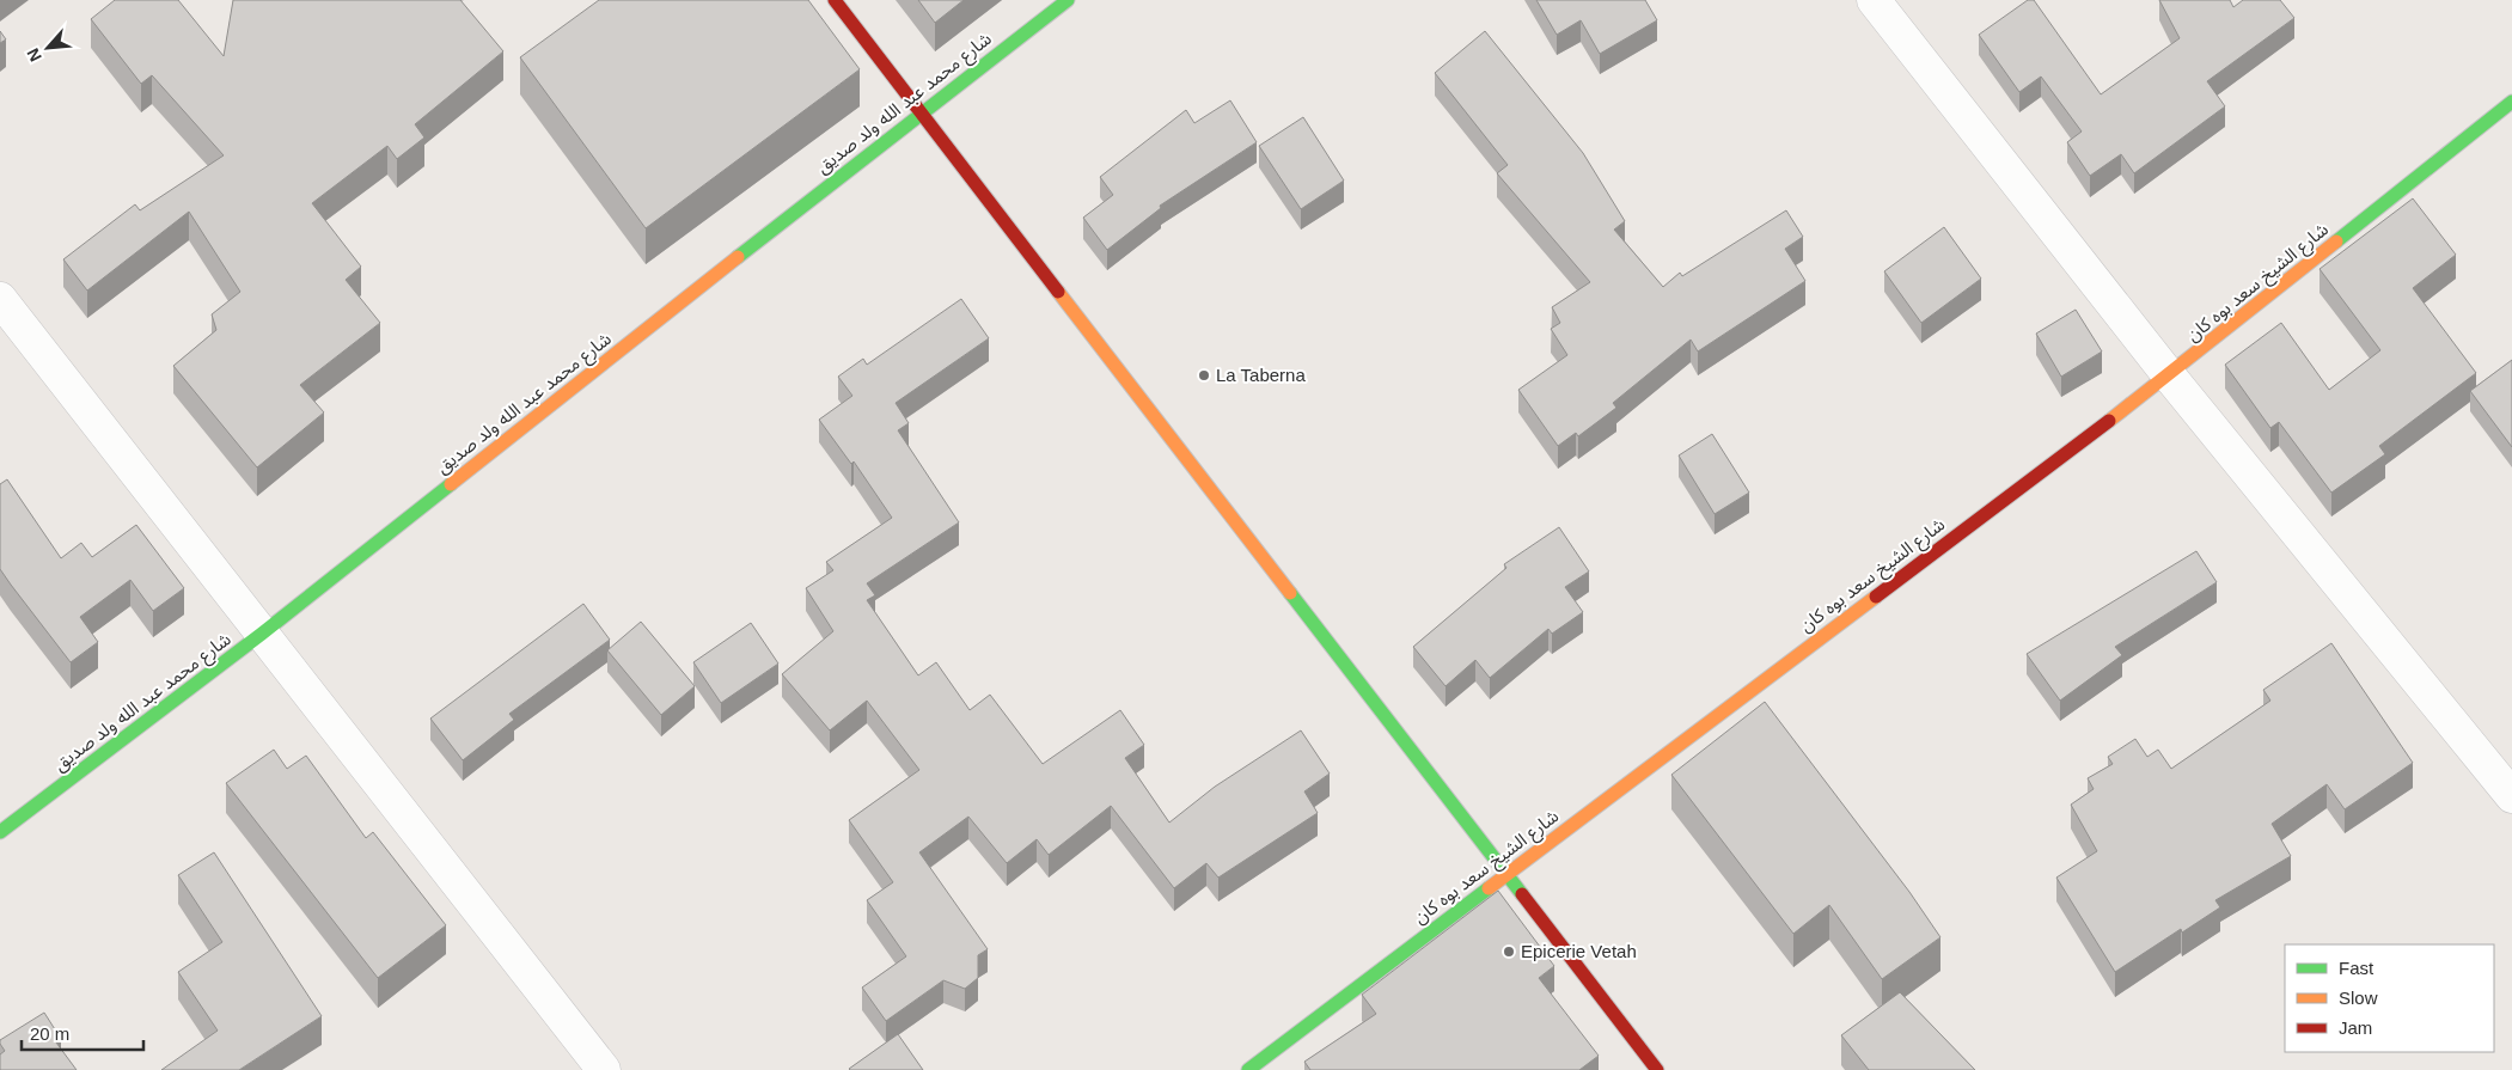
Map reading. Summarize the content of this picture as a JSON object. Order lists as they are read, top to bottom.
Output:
{
  "streets": {
    "street": ["شارع محمد عبد الله ولد صديق", "شارع الشيخ سعد بوه كان"]
  },
  "places": ["La Taberna", "Epicerie Vetah"],
  "legend": ["Fast", "Slow", "Jam"],
  "scale_bar": "20 m",
  "north": "bottom left"
}
